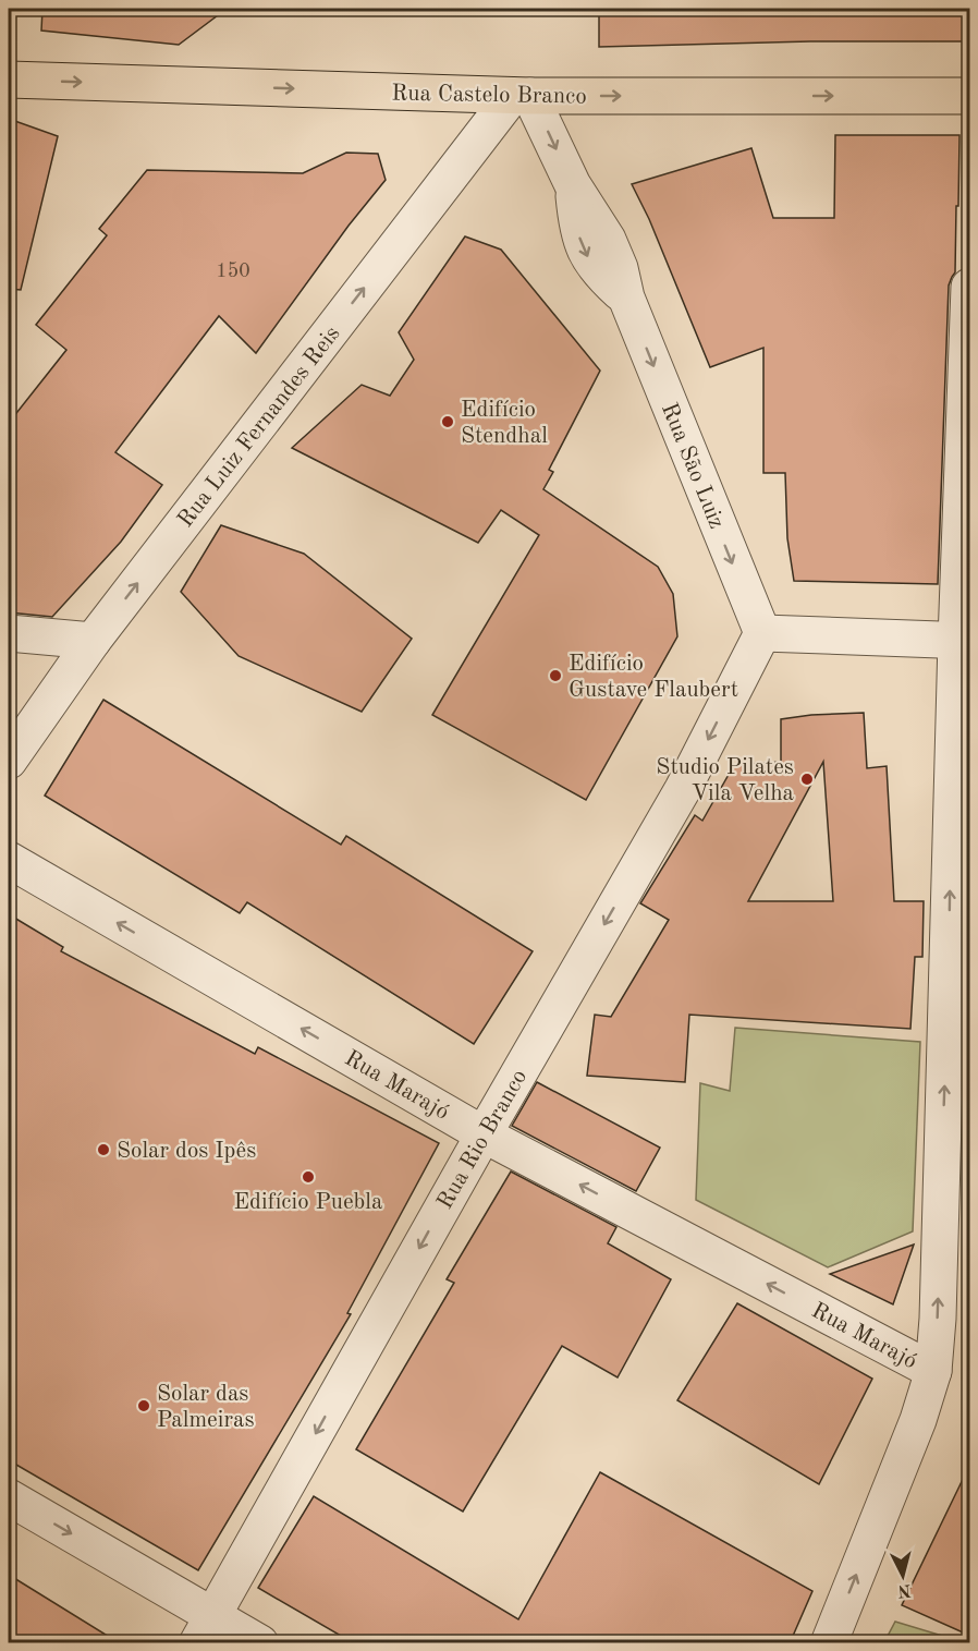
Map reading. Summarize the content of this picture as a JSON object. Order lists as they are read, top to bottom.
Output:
{
  "streets": {
    "main road": ["Rua Castelo Branco"],
    "street": [
      "Rua Luiz Fernandes Reis",
      "Rua São Luiz",
      "Rua Marajó",
      "Rua Rio Branco"
    ]
  },
  "crossings": [
    ["Rua Castelo Branco", "Rua Luiz Fernandes Reis"],
    ["Rua Castelo Branco", "Rua São Luiz"],
    ["Rua Luiz Fernandes Reis", "Rua São Luiz"],
    ["Rua São Luiz", "Rua Rio Branco"],
    ["Rua Marajó", "Rua Rio Branco"]
  ],
  "one_way": [
    "Rua Castelo Branco",
    "Rua Luiz Fernandes Reis",
    "Rua Marajó",
    "Rua Rio Branco"
  ],
  "places": [
    "Edifício Stendhal",
    "Edifício Gustave Flaubert",
    "Studio Pilates Vila Velha",
    "Solar dos Ipês",
    "Edifício Puebla",
    "Solar das Palmeiras"
  ],
  "house_numbers": ["150"],
  "north": "bottom"
}
